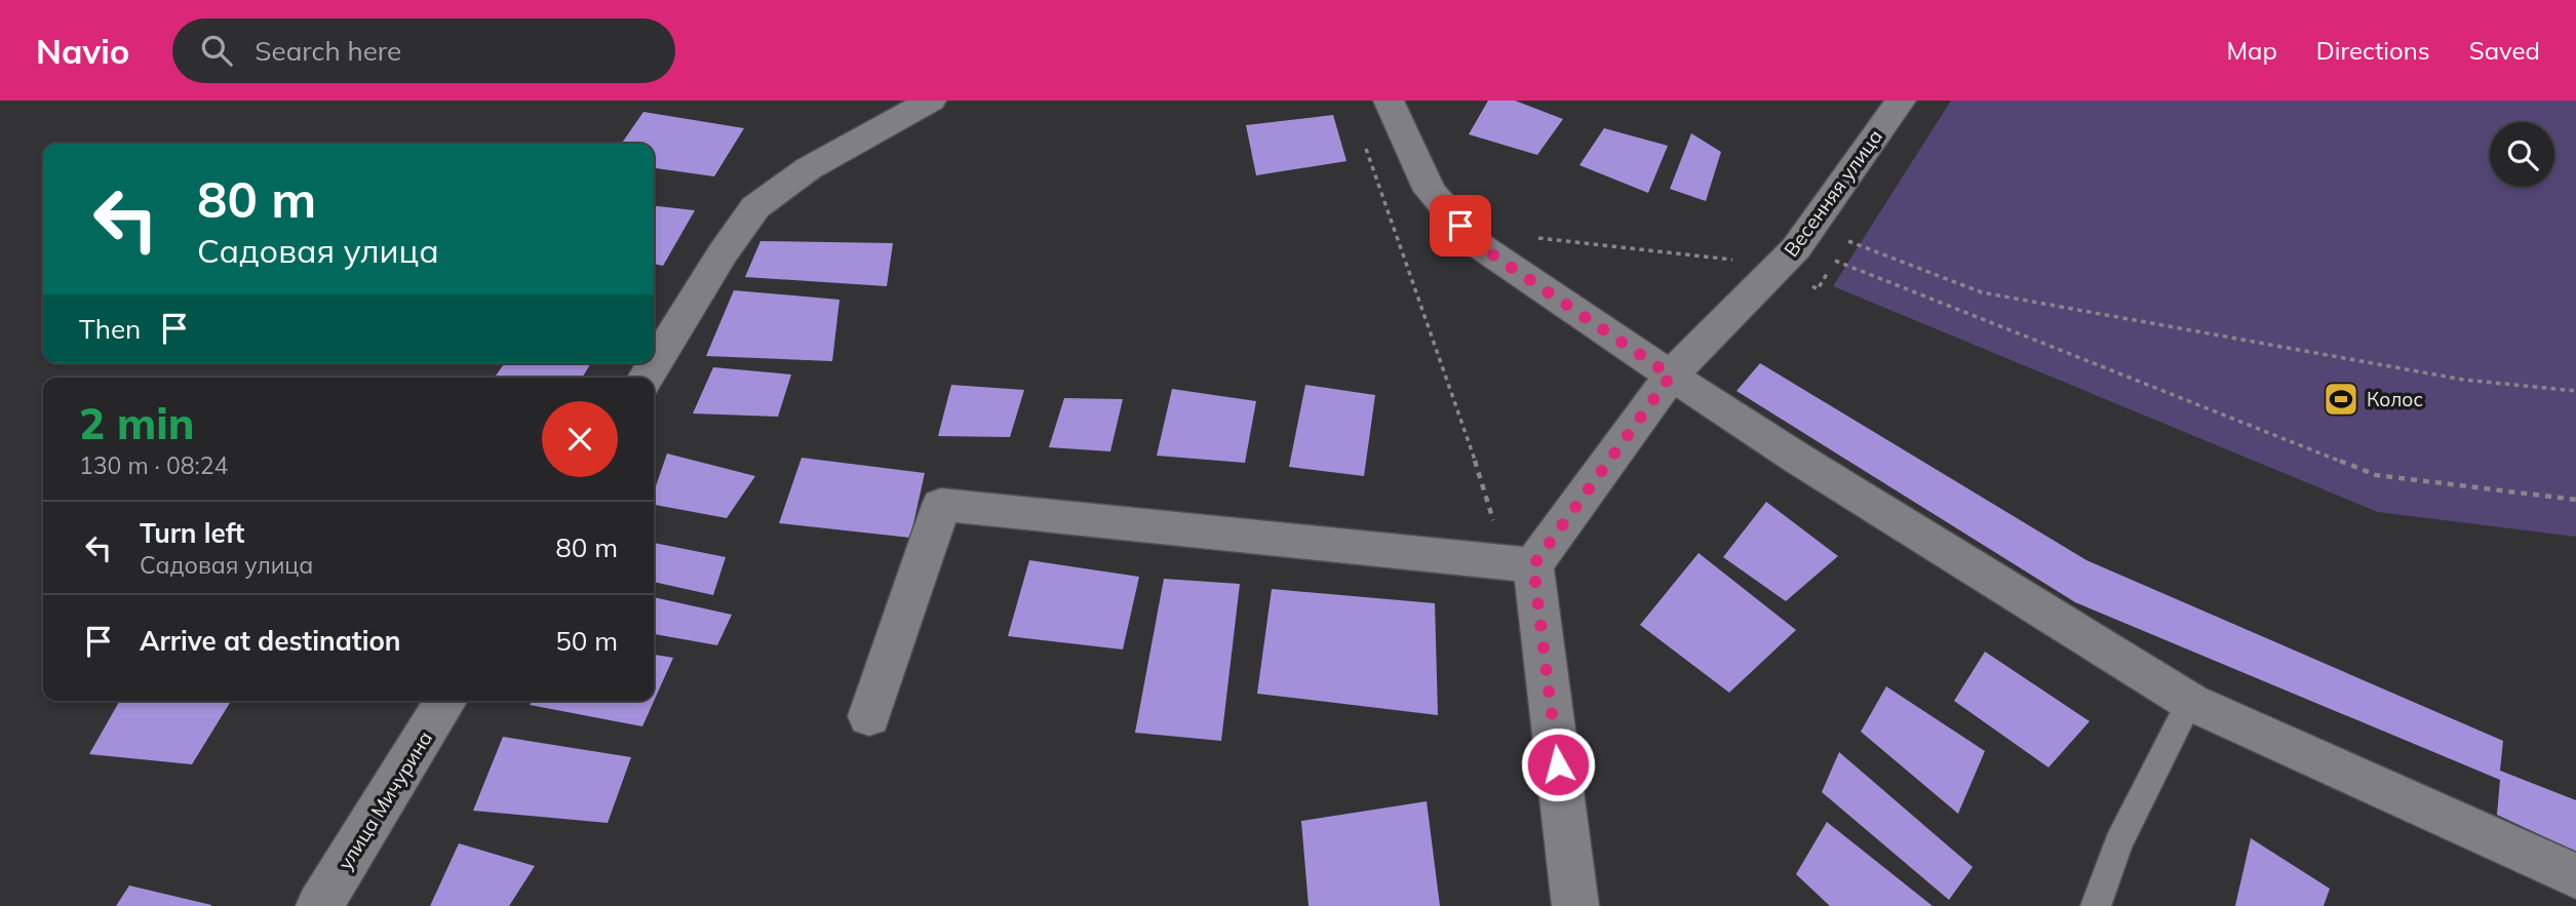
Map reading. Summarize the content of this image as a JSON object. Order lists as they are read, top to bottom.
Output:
{
  "streets": {
    "street": ["Весенняя улица", "улица Мичурина"]
  },
  "places": {
    "sports": ["Колос"]
  },
  "page": {
    "header": "Navio",
    "search": "Search here",
    "nav": ["Map", "Directions", "Saved"],
    "turn": ["80 m", "Садовая улица"],
    "then": "Then",
    "heading": ["2 min", "130 m · 08:24"],
    "list": [
      {
        "name": "Turn left",
        "note": "Садовая улица",
        "value": "80 m"
      },
      {
        "name": "Arrive at destination",
        "value": "50 m"
      }
    ]
  }
}
